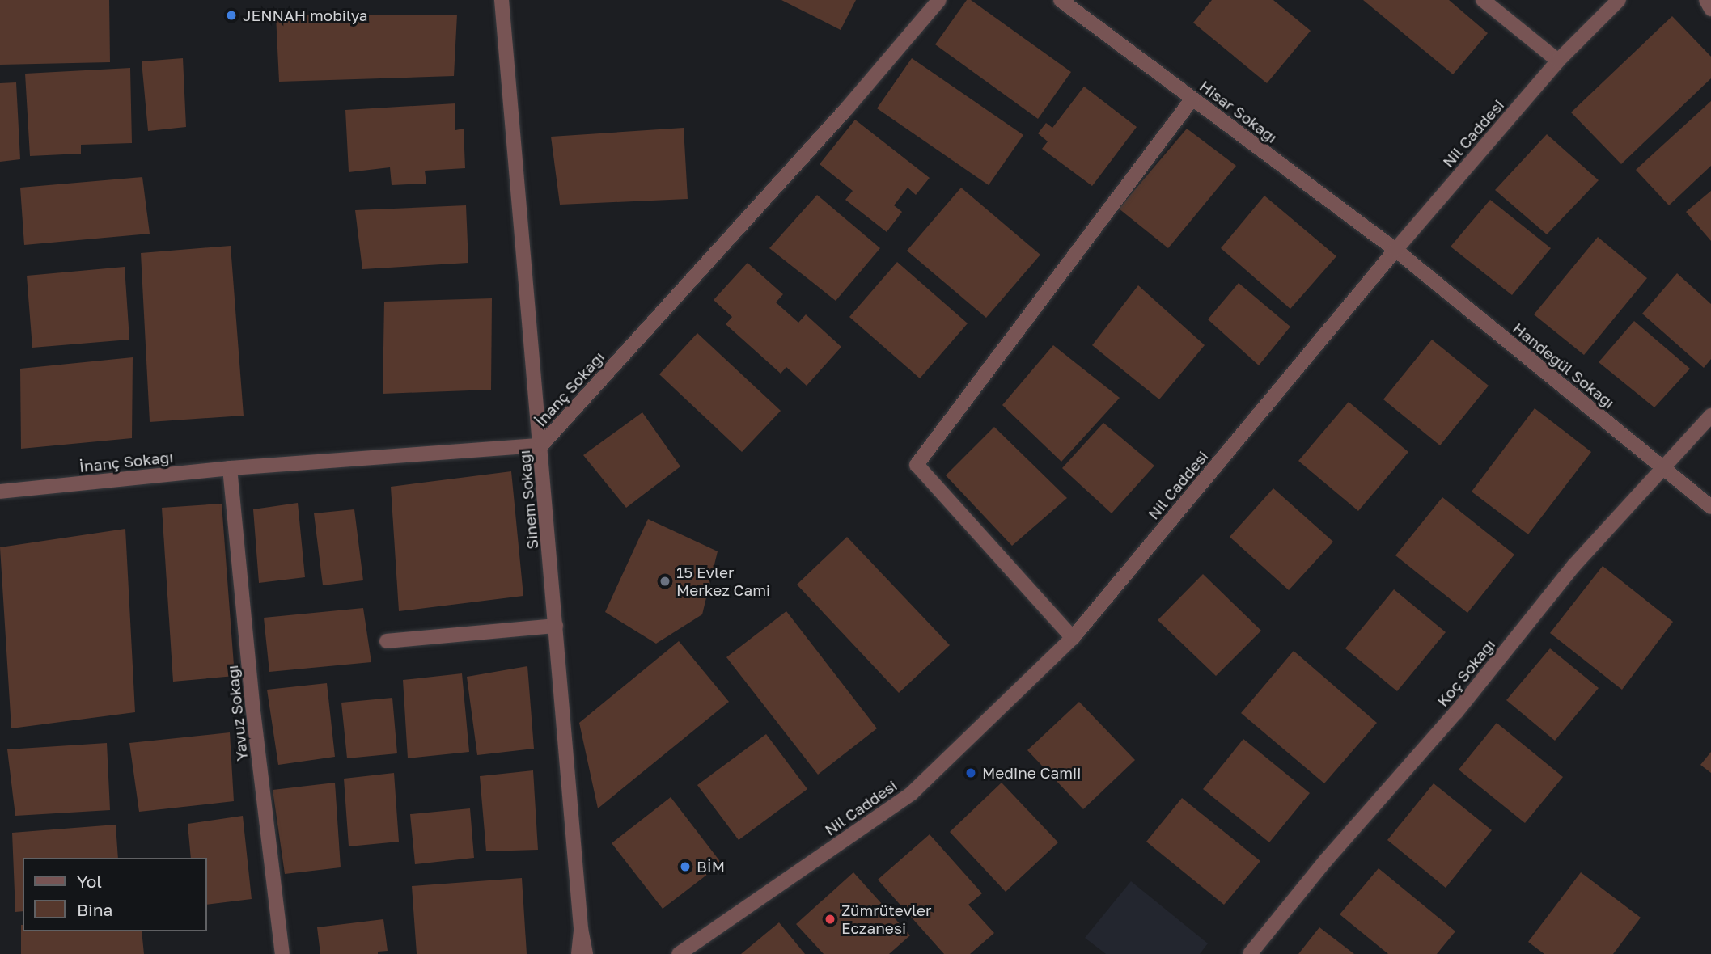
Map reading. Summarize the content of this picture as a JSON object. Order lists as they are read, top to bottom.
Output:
{
  "streets": {
    "street": [
      "Hisar Sokağı",
      "Nil Caddesi",
      "Handegül Sokağı",
      "İnanç Sokağı",
      "Sinem Sokağı",
      "Koç Sokağı",
      "Yavuz Sokağı"
    ]
  },
  "crossings": [
    ["Hisar Sokağı", "Nil Caddesi"],
    ["Hisar Sokağı", "Handegül Sokağı"],
    ["Nil Caddesi", "Handegül Sokağı"],
    ["Handegül Sokağı", "Koç Sokağı"],
    ["İnanç Sokağı", "Sinem Sokağı"],
    ["İnanç Sokağı", "Yavuz Sokağı"]
  ],
  "places": [
    "JENNAH mobilya",
    "15 Evler Merkez Cami",
    "Medine Camii",
    "BİM",
    "Zümrütevler Eczanesi"
  ],
  "legend": ["Yol", "Bina"]
}
